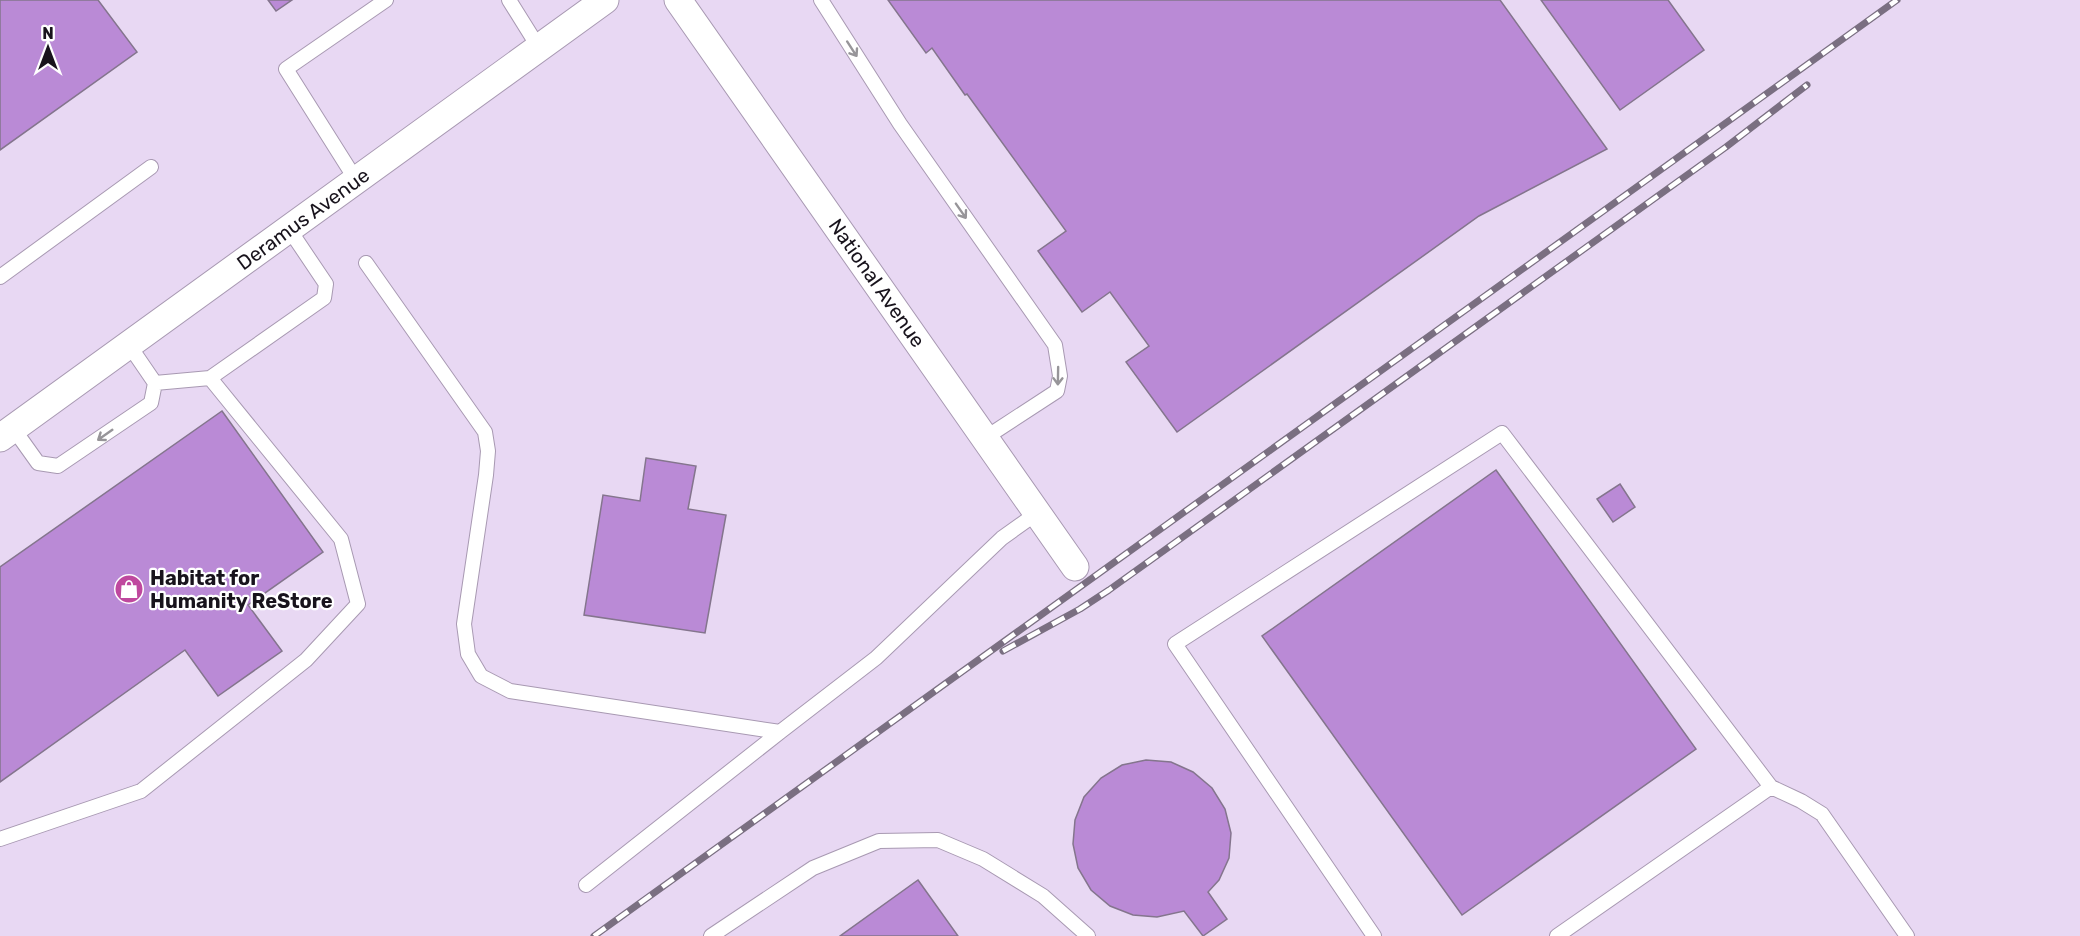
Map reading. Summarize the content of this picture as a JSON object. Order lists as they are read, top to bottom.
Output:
{
  "streets": {
    "street": ["Deramus Avenue", "National Avenue"]
  },
  "places": {
    "shop": ["Habitat for Humanity ReStore"]
  },
  "north": "top"
}
